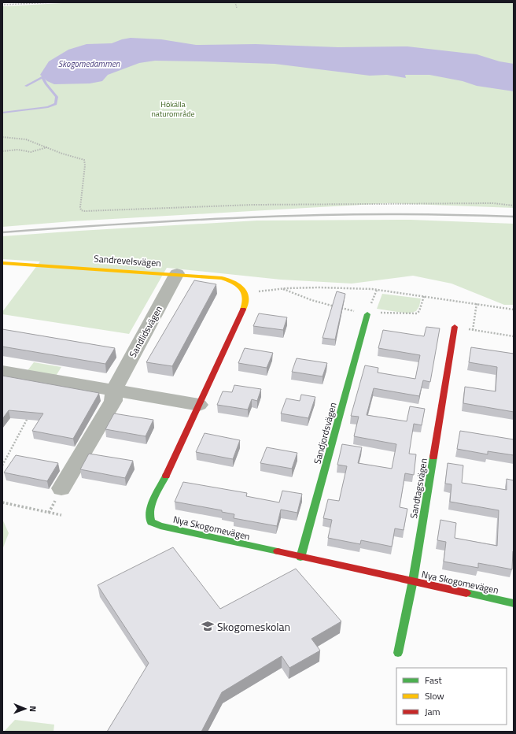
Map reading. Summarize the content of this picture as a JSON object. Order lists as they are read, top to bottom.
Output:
{
  "streets": {
    "street": [
      "Sandrevelsvägen",
      "Sandlidsvägen",
      "Sandjordsvägen",
      "Sandtagsvägen",
      "Nya Skogomevägen"
    ]
  },
  "crossings": [
    ["Sandrevelsvägen", "Sandlidsvägen"],
    ["Sandrevelsvägen", "Nya Skogomevägen"],
    ["Sandjordsvägen", "Nya Skogomevägen"],
    ["Sandtagsvägen", "Nya Skogomevägen"]
  ],
  "water": ["Skogomedammen"],
  "parks": ["Hökälla naturområde"],
  "places": {
    "school or university": ["Skogomeskolan"]
  },
  "legend": ["Fast", "Slow", "Jam"],
  "north": "right"
}
